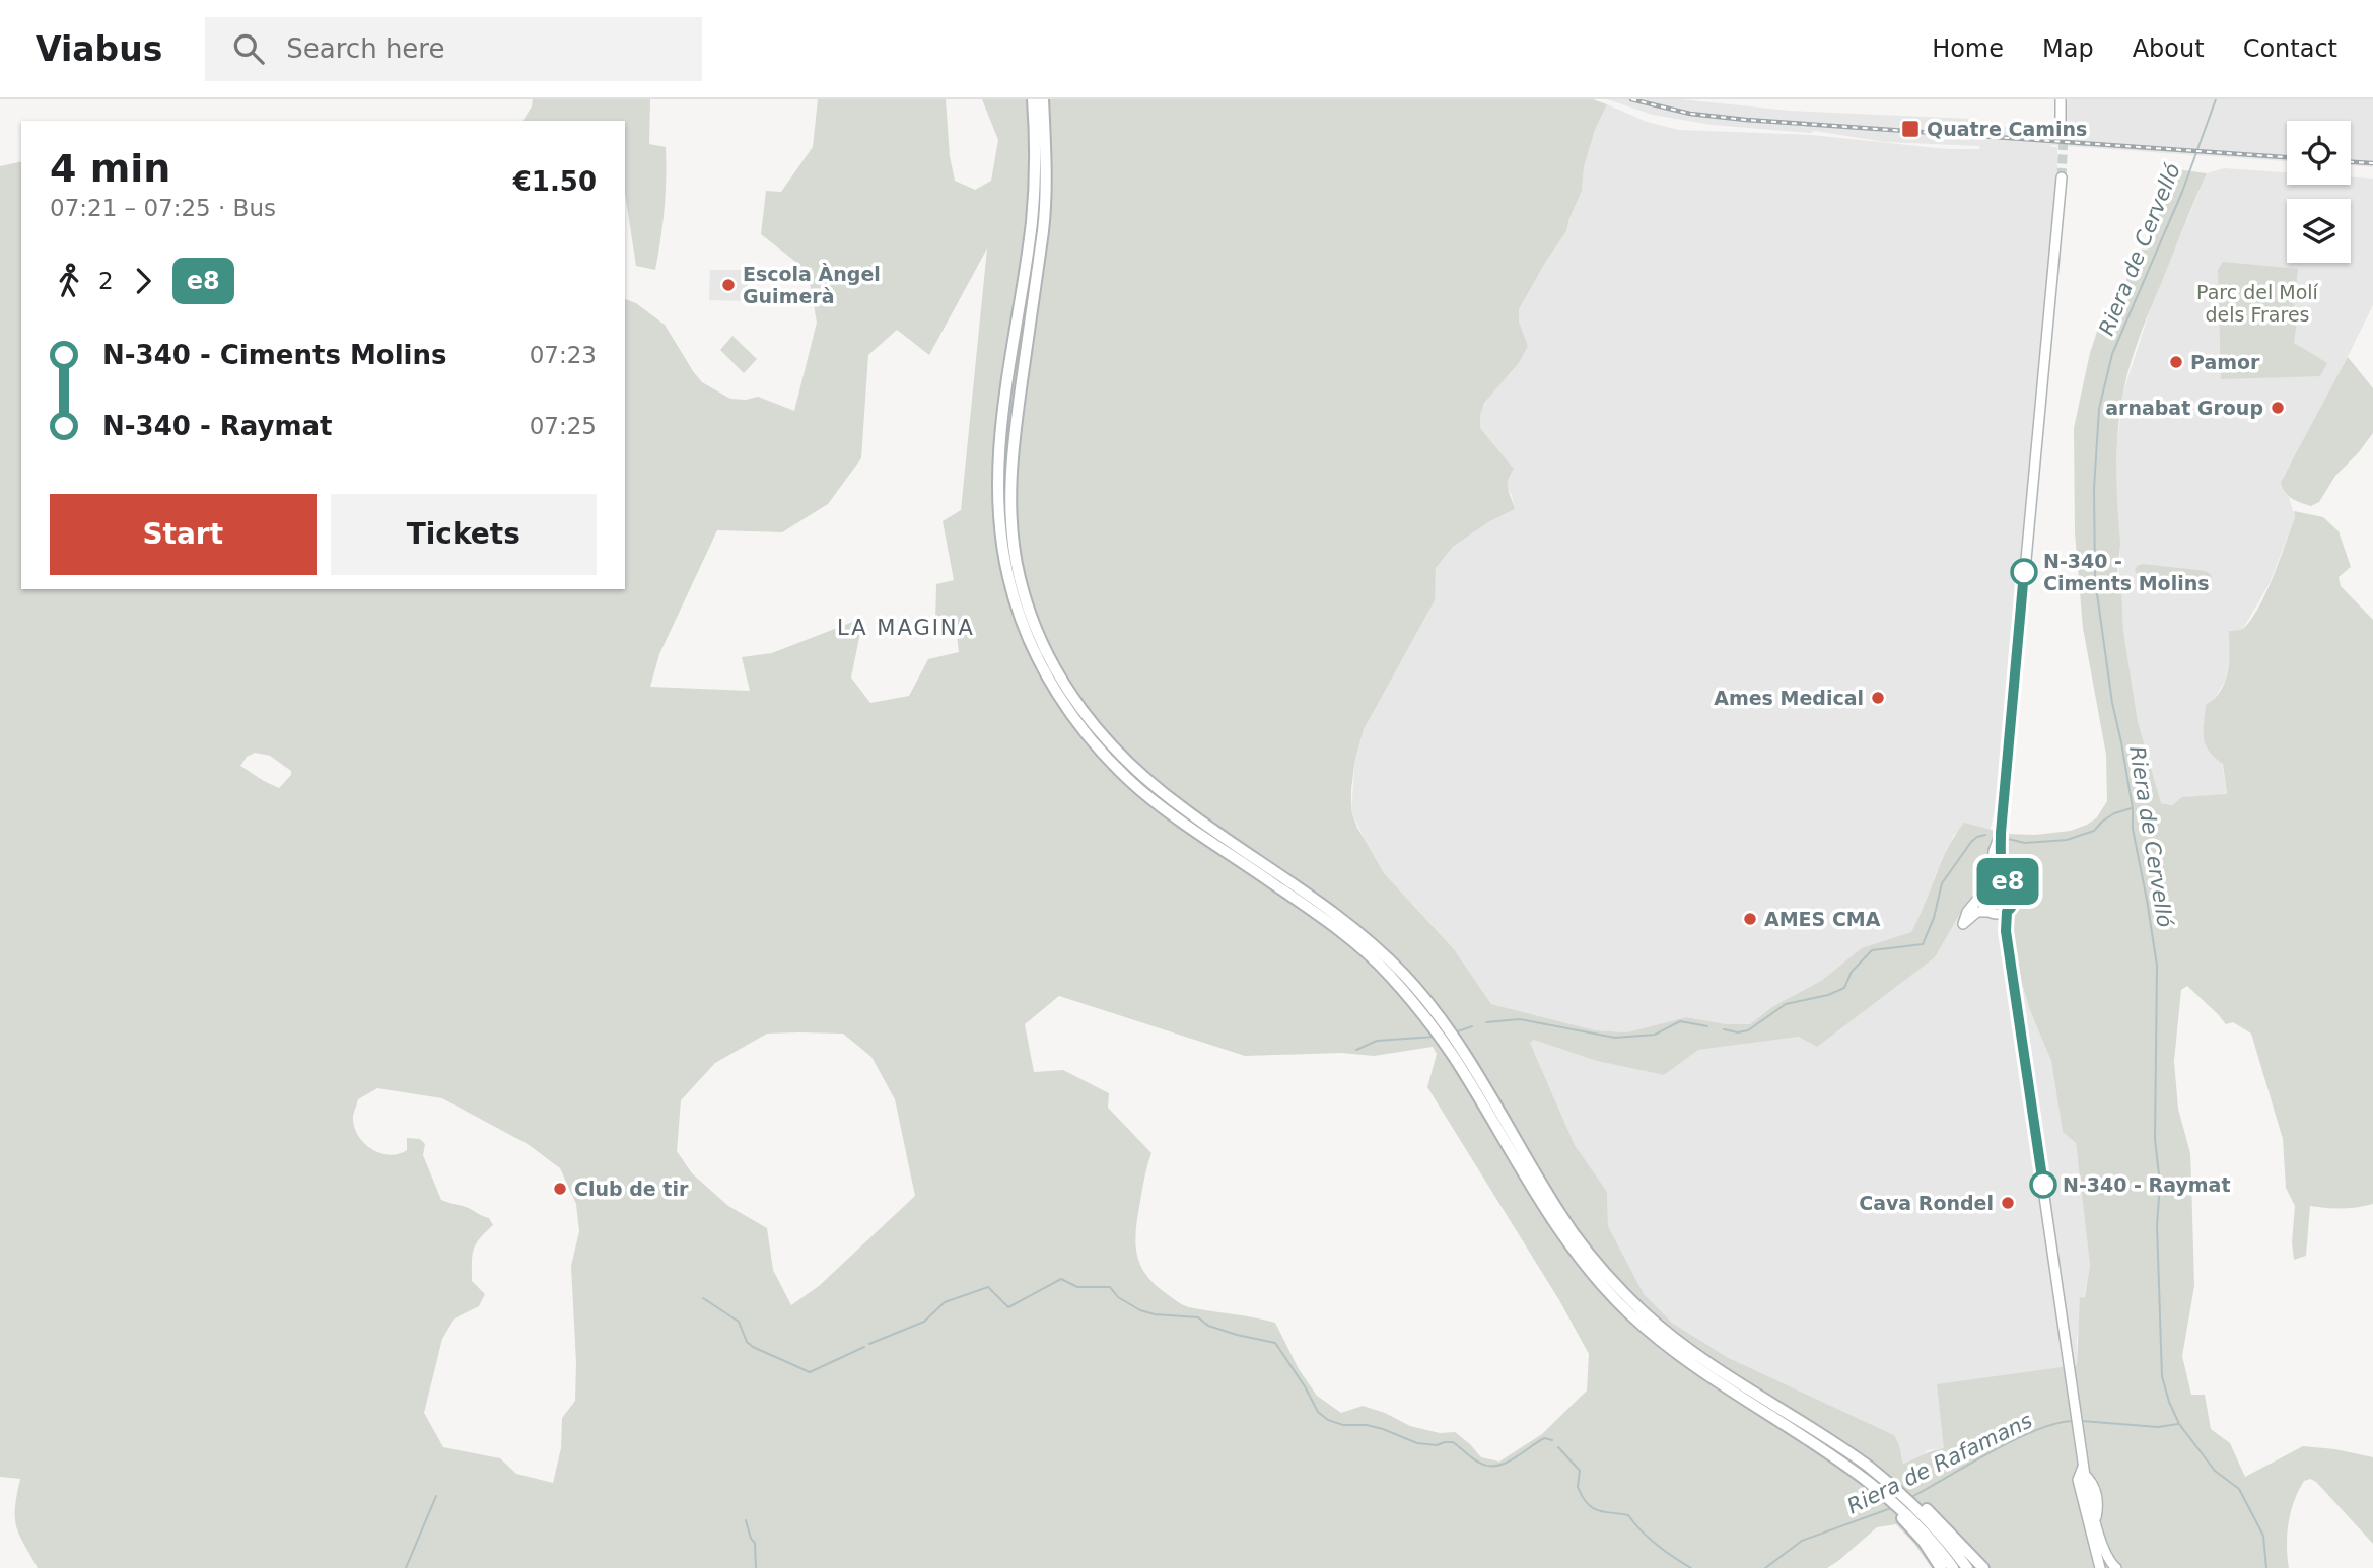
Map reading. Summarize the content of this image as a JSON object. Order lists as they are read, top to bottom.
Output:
{
  "districts": ["LA MAGINA"],
  "water": ["Riera de Cervelló", "Riera de Rafamans"],
  "parks": ["Parc del Molí dels Frares"],
  "places": {
    "transit": ["Quatre Camins"],
    "other": [
      "Escola Àngel Guimerà",
      "Pamor",
      "arnabat Group",
      "N-340 - Ciments Molins",
      "Ames Medical",
      "AMES CMA",
      "N-340 - Raymat",
      "Club de tir",
      "Cava Rondel"
    ]
  },
  "lines": ["bus line e8"],
  "page": {
    "header": "Viabus",
    "search": "Search here",
    "nav": [
      "Home",
      "Map",
      "About",
      "Contact"
    ],
    "on_map": "e8",
    "heading": ["4 min", "07:21 – 07:25 · Bus", "€1.50"],
    "legs": ["2", "e8"],
    "list": [
      {
        "name": "N-340 - Ciments Molins",
        "value": "07:23"
      },
      {
        "name": "N-340 - Raymat",
        "value": "07:25"
      }
    ],
    "buttons": ["Start", "Tickets"]
  }
}
